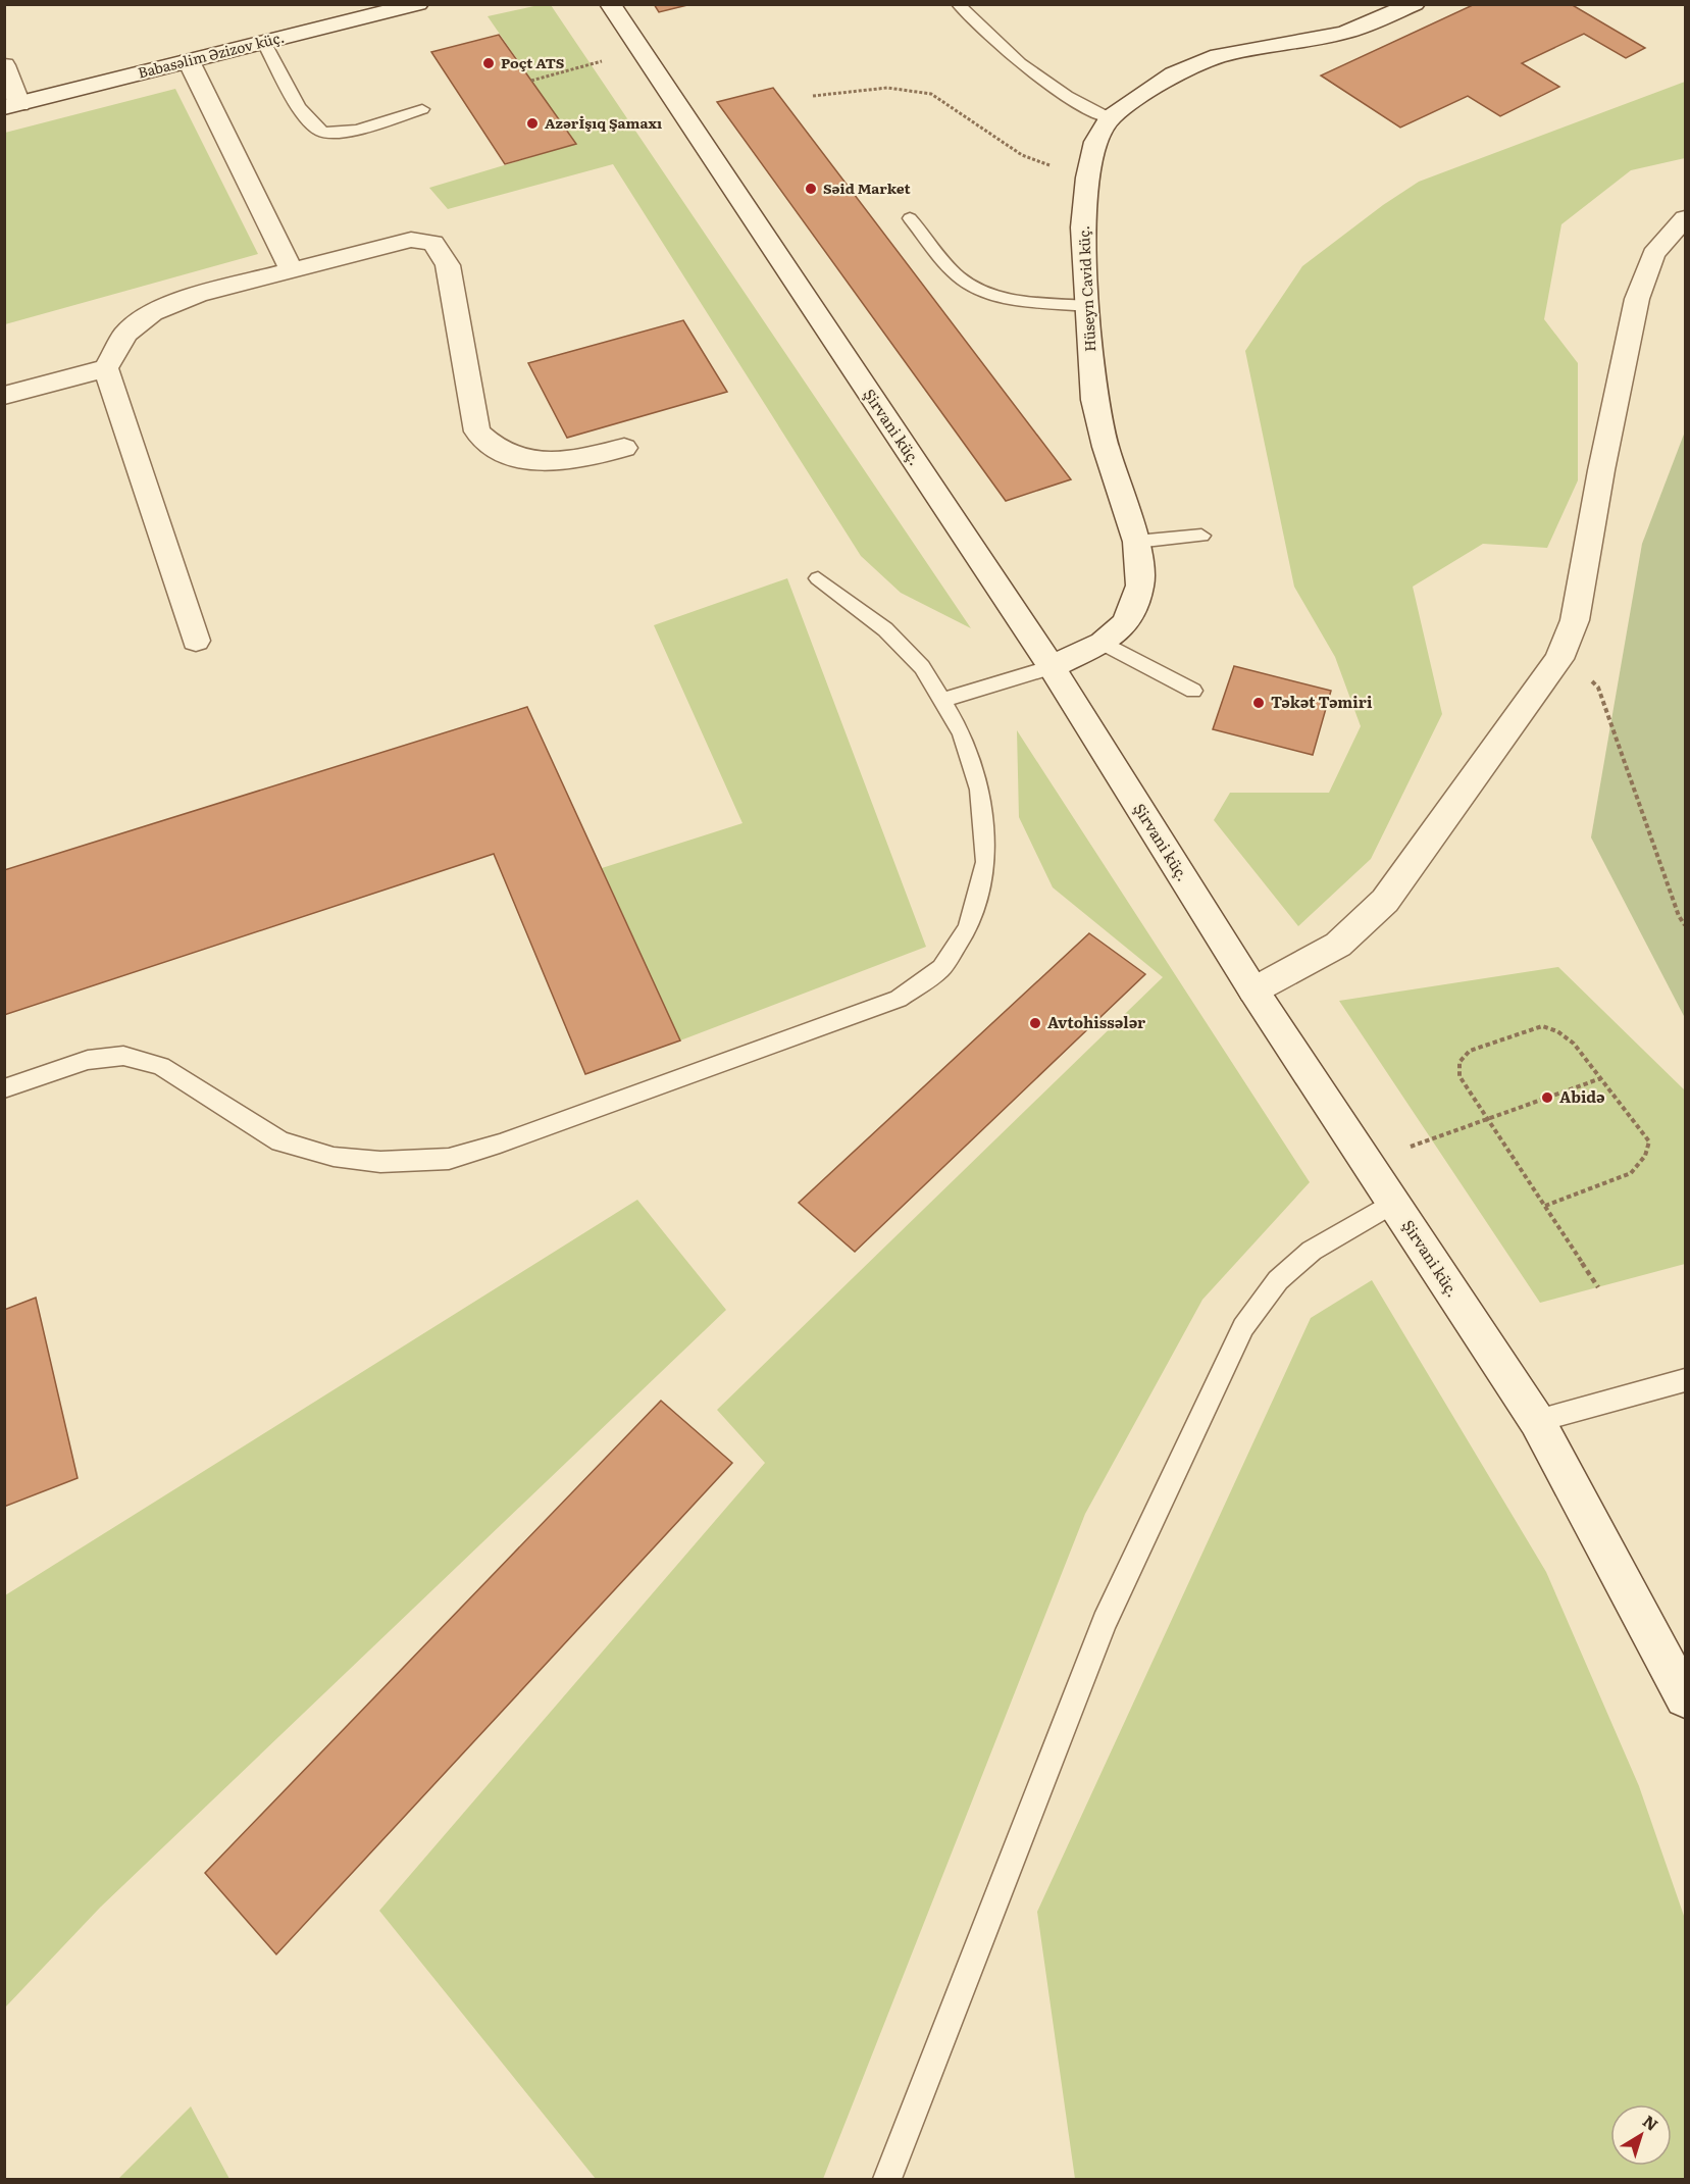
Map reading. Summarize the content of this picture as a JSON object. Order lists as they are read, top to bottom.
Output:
{
  "streets": {
    "street": ["Babasəlim Əzizov küç.", "Hüseyn Cavid küç.", "Şirvani küç."]
  },
  "crossings": [
    ["Hüseyn Cavid küç.", "Şirvani küç."]
  ],
  "places": [
    "Poçt ATS",
    "Azərİşıq Şamaxı",
    "Səid Market",
    "Təkət Təmiri",
    "Avtohissələr",
    "Abidə"
  ],
  "north": "top right"
}
